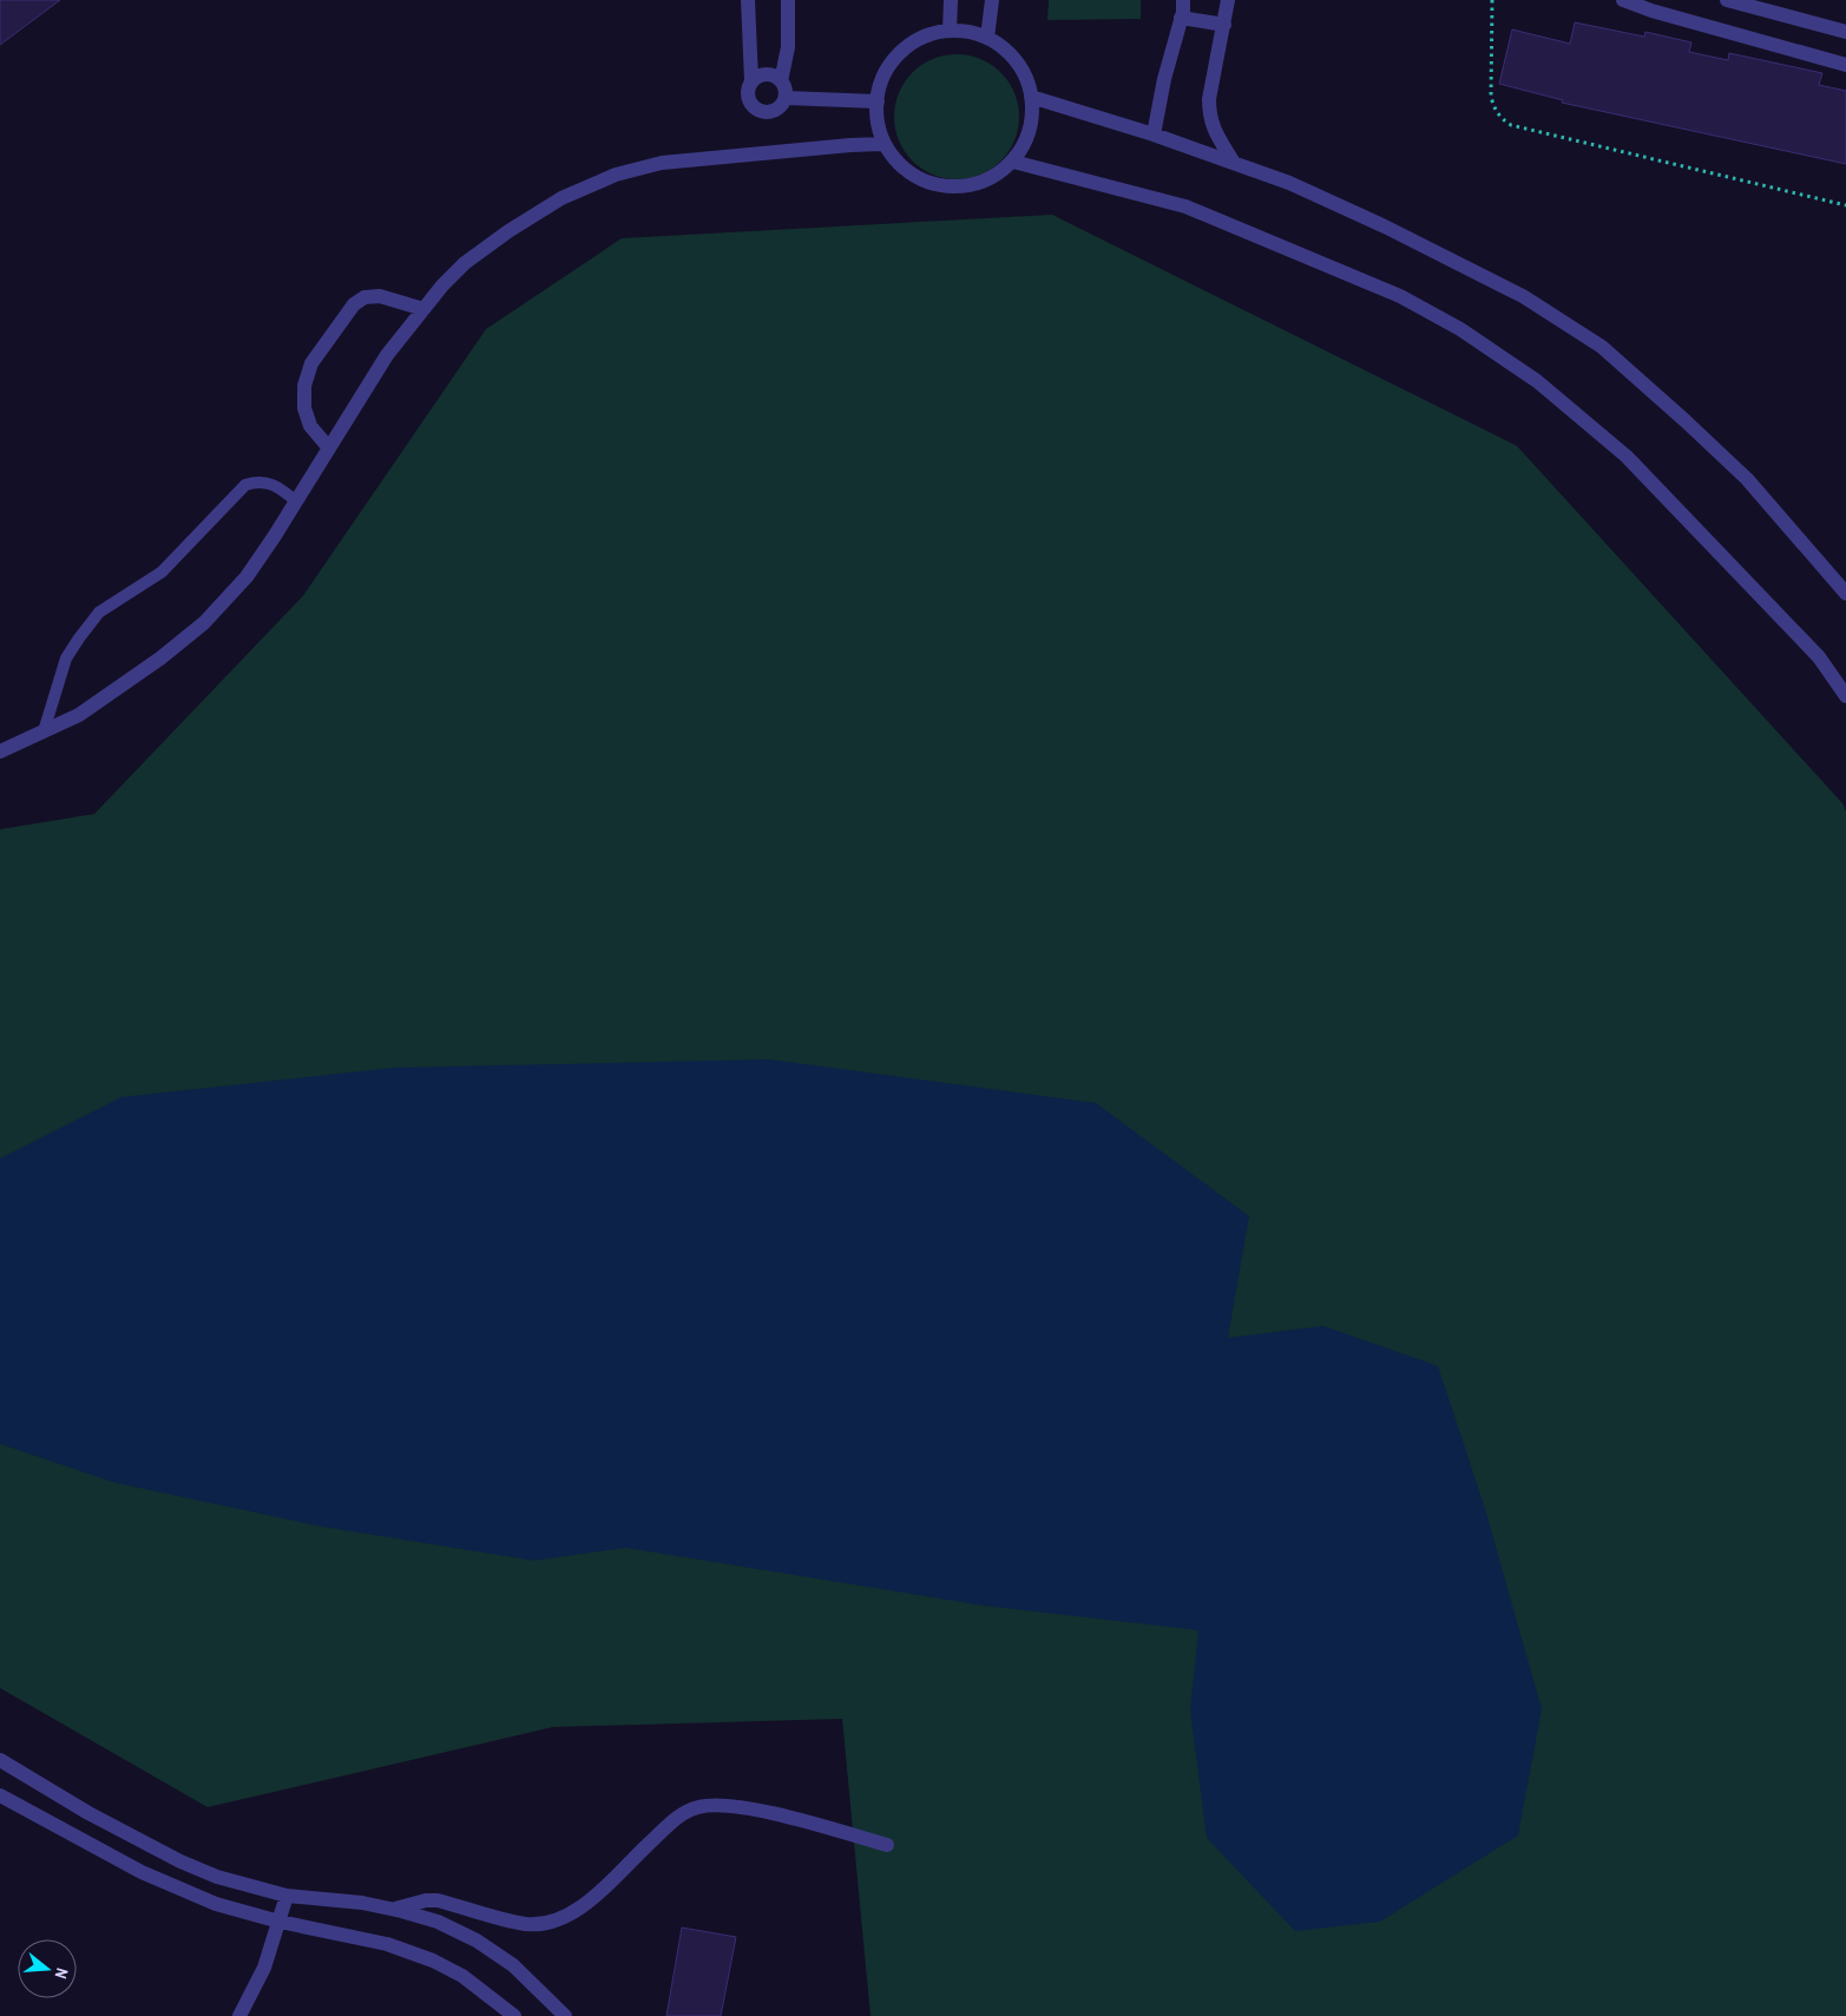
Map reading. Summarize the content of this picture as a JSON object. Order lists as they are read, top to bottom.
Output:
{
  "north": "right"
}
